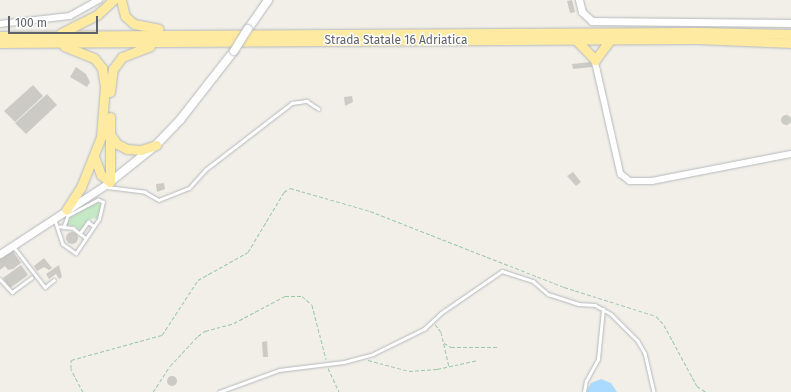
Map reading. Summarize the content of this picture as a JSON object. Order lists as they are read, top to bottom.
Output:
{
  "streets": {
    "highway": ["Strada Statale 16 Adriatica"]
  },
  "scale_bar": "100 m"
}
